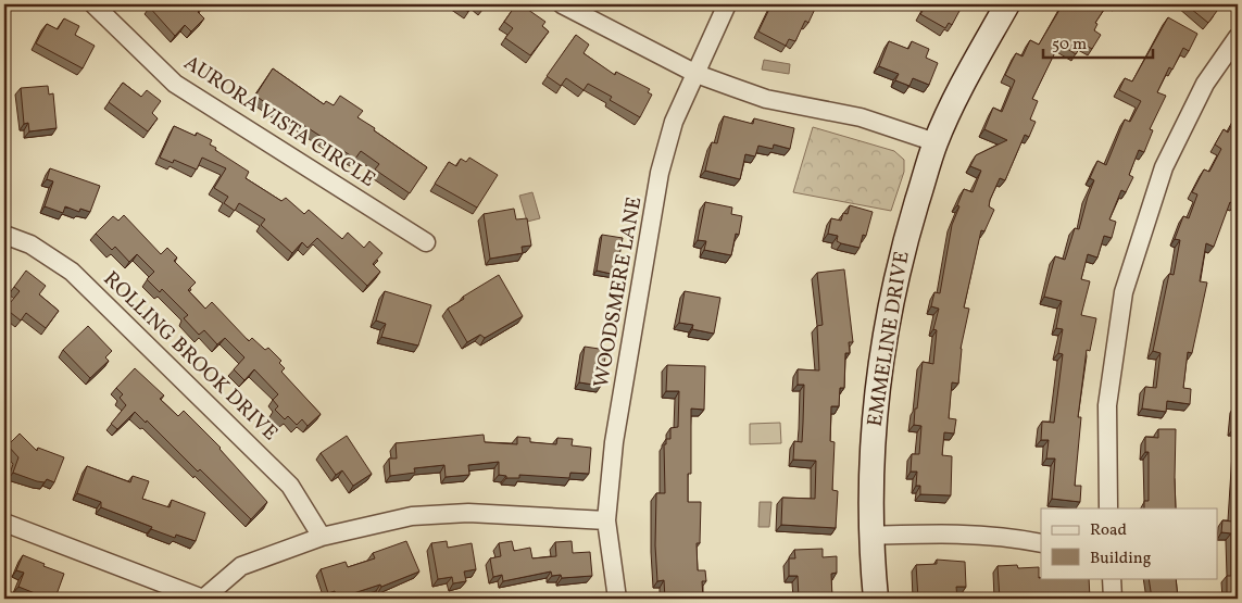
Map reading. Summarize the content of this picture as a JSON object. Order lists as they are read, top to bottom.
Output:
{
  "streets": {
    "street": [
      "AURORA VISTA CIRCLE",
      "WOODSMERE LANE",
      "EMMELINE DRIVE",
      "ROLLING BROOK DRIVE"
    ]
  },
  "legend": ["Road", "Building"],
  "scale_bar": "50 m"
}
